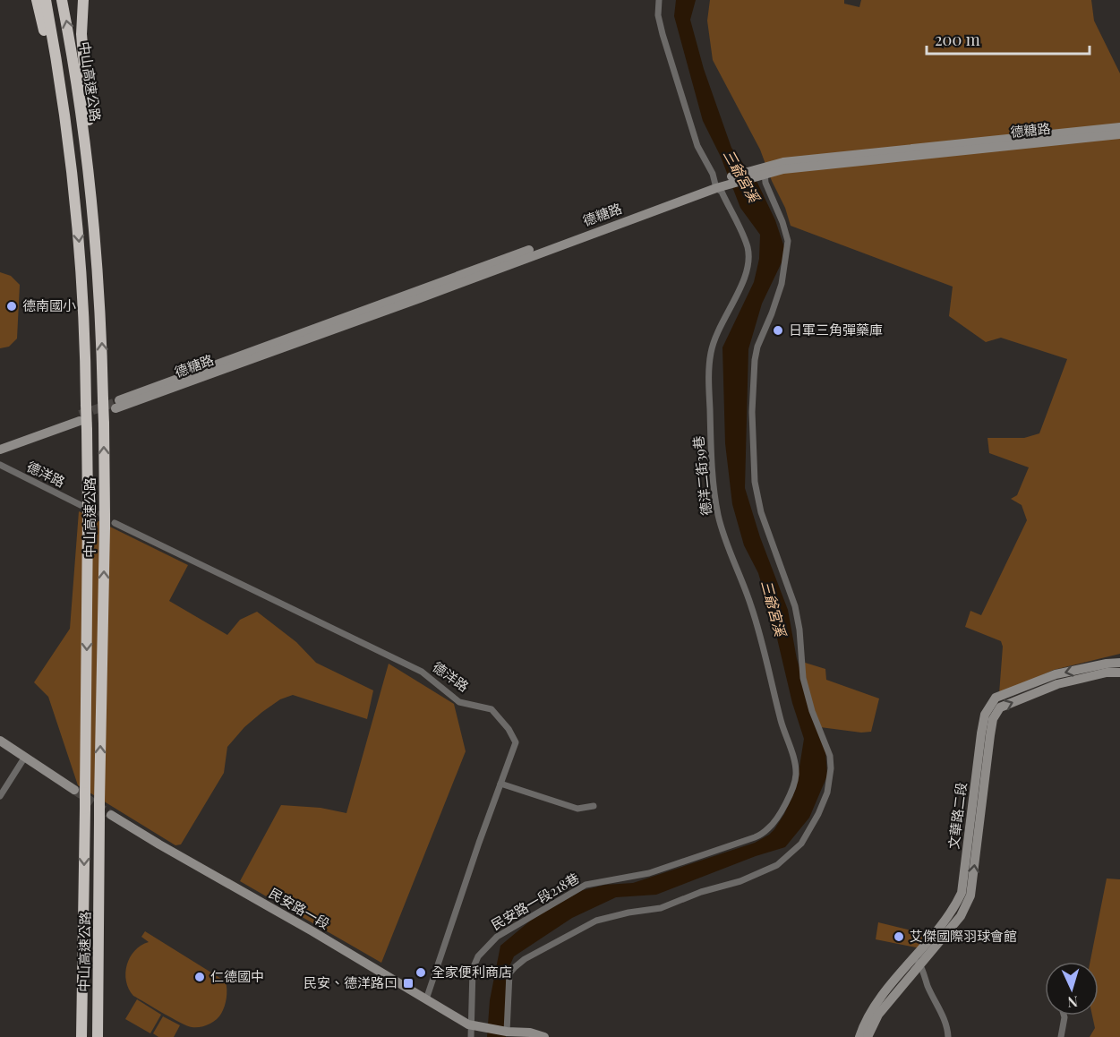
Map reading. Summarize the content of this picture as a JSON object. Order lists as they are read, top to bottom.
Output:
{
  "streets": {
    "highway": ["中山高速公路"],
    "street": [
      "德糖路",
      "德洋路",
      "德洋二街39巷",
      "文華路二段",
      "民安路一段218巷",
      "民安路一段"
    ]
  },
  "crossings": [
    ["中山高速公路", "德洋路"],
    ["德糖路", "德洋二街39巷"],
    ["德洋路", "民安路一段"],
    ["德洋二街39巷", "民安路一段218巷"],
    ["民安路一段218巷", "民安路一段"]
  ],
  "water": ["三爺宮溪"],
  "places": {
    "other": [
      "德南國小",
      "日軍三角彈藥庫",
      "艾傑國際羽球會館",
      "全家便利商店",
      "仁德國中"
    ],
    "transit": ["民安、德洋路口"]
  },
  "scale_bar": "200 m",
  "north": "bottom"
}
